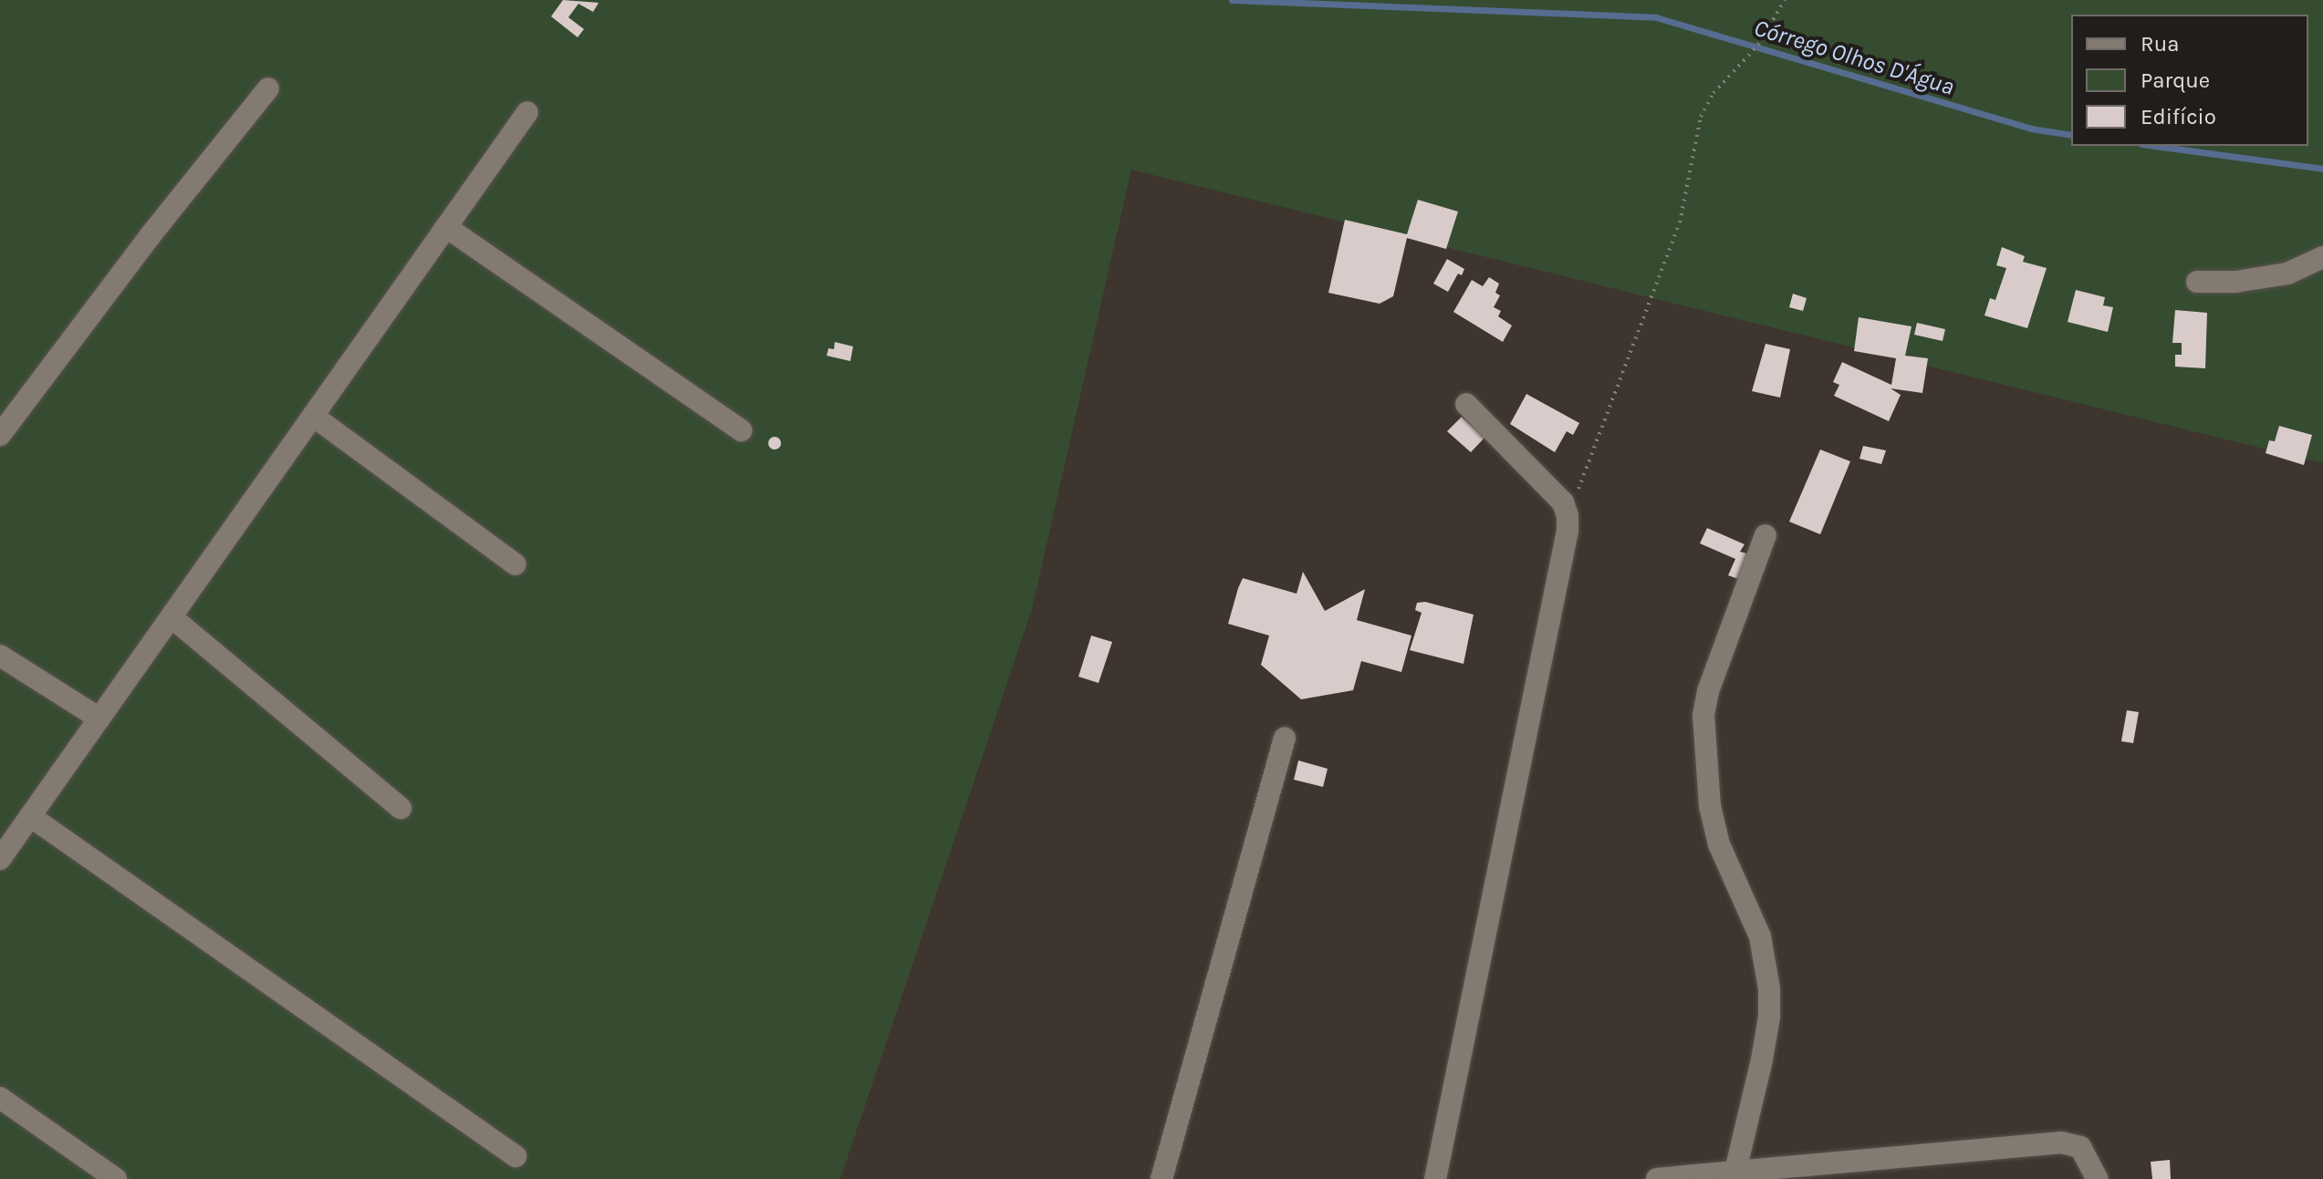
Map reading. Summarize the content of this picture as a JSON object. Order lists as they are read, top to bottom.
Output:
{
  "water": ["Córrego Olhos D'Água"],
  "legend": ["Rua", "Parque", "Edifício"]
}
